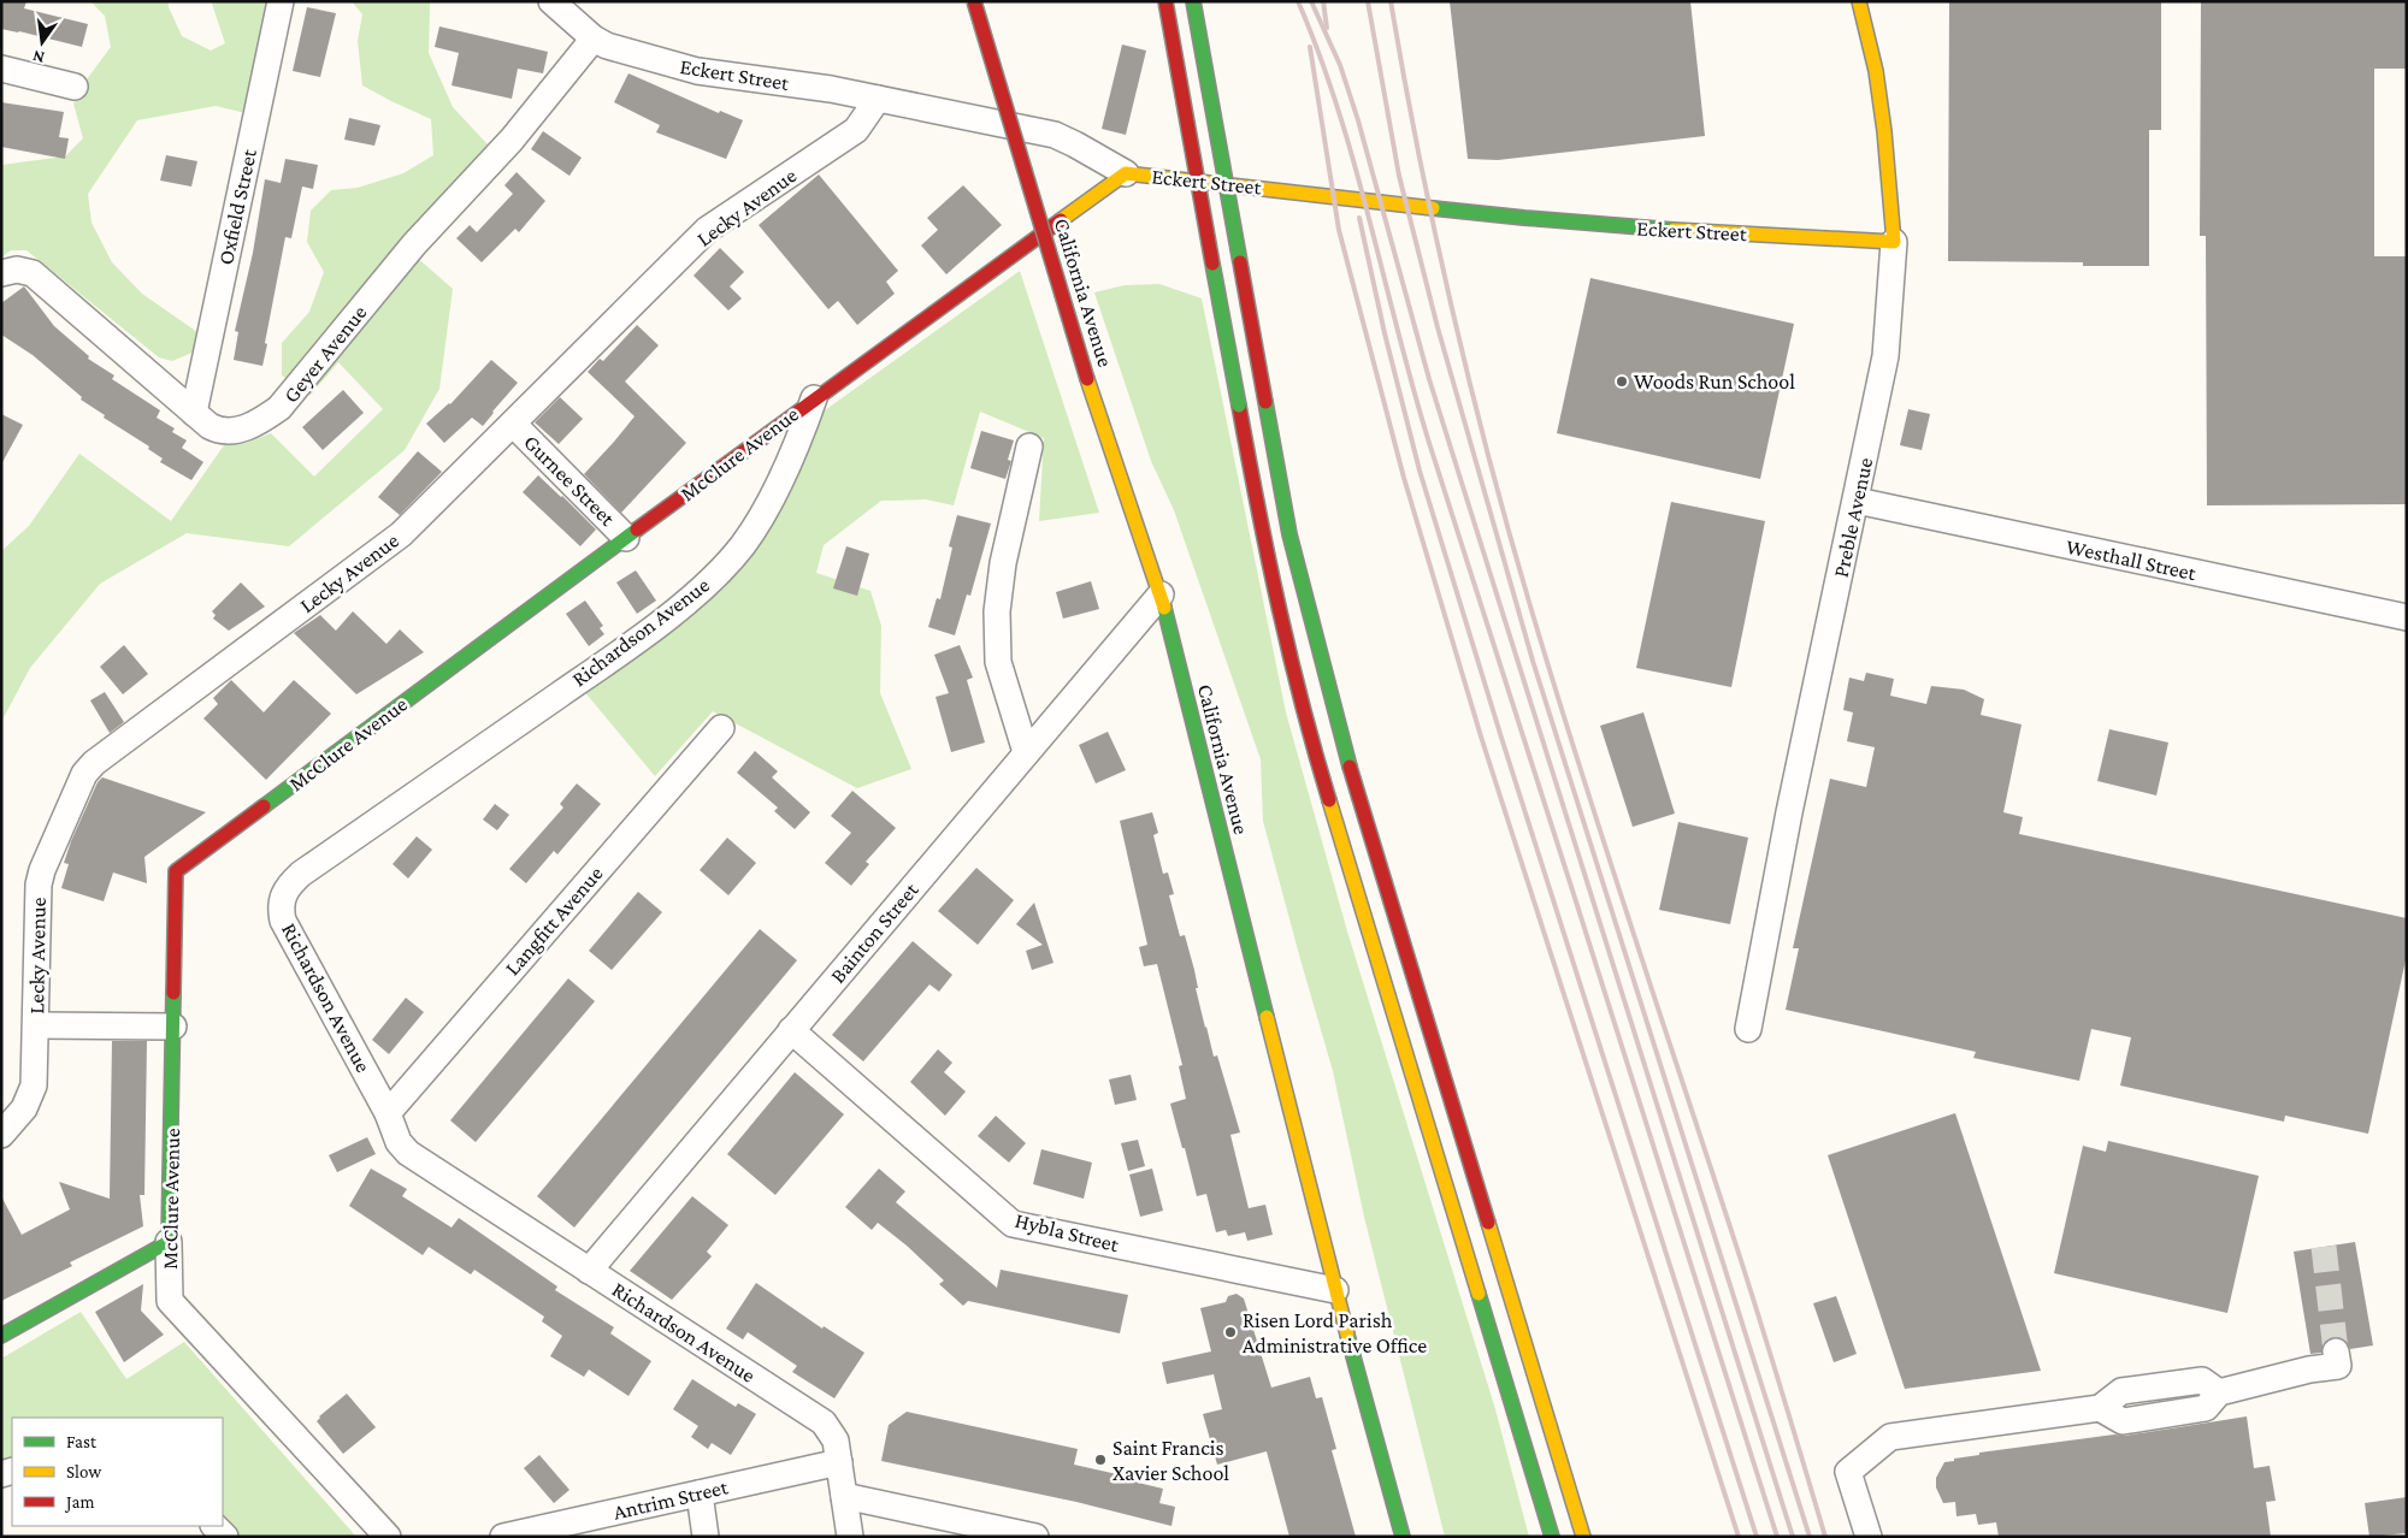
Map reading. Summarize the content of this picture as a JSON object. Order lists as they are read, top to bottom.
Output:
{
  "streets": {
    "main road": [
      "Eckert Street",
      "California Avenue",
      "McClure Avenue",
      "Preble Avenue"
    ],
    "street": [
      "Oxfield Street",
      "Lecky Avenue",
      "Geyer Avenue",
      "Gurnee Street",
      "Westhall Street",
      "Richardson Avenue",
      "Langfitt Avenue",
      "Bainton Street",
      "Hybla Street",
      "Antrim Street"
    ]
  },
  "crossings": [
    ["Eckert Street", "Lecky Avenue"],
    ["Eckert Street", "Geyer Avenue"],
    ["Eckert Street", "McClure Avenue"],
    ["Eckert Street", "Preble Avenue"],
    ["Oxfield Street", "Geyer Avenue"],
    ["Lecky Avenue", "Gurnee Street"],
    ["California Avenue", "Bainton Street"],
    ["California Avenue", "Hybla Street"],
    ["McClure Avenue", "Gurnee Street"],
    ["McClure Avenue", "Richardson Avenue"],
    ["Preble Avenue", "Westhall Street"],
    ["Richardson Avenue", "Langfitt Avenue"],
    ["Richardson Avenue", "Bainton Street"],
    ["Richardson Avenue", "Antrim Street"],
    ["Bainton Street", "Hybla Street"]
  ],
  "places": ["Woods Run School", "Risen Lord Parish Administrative Office", "Saint Francis Xavier School"],
  "legend": ["Fast", "Slow", "Jam"],
  "north": "bottom"
}
